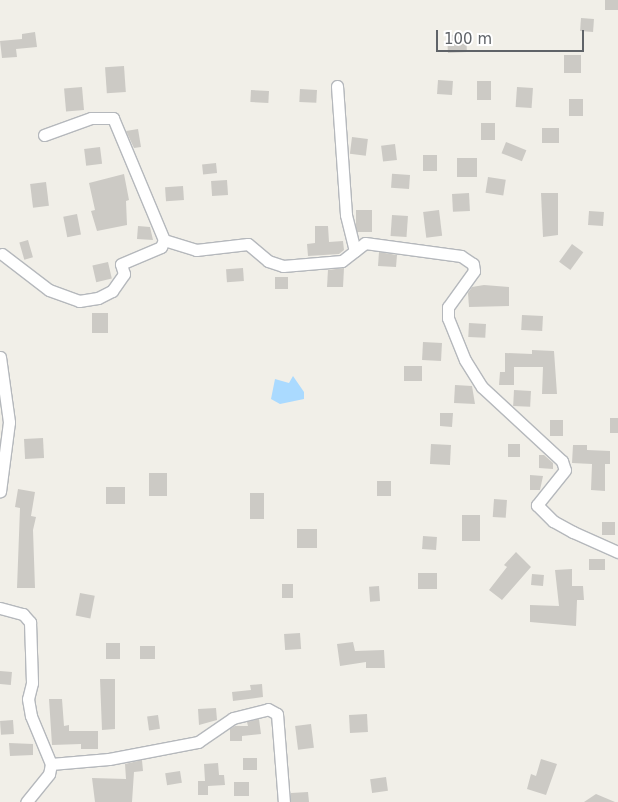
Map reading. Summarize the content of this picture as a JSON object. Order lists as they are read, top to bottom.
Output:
{
  "scale_bar": "100 m"
}
